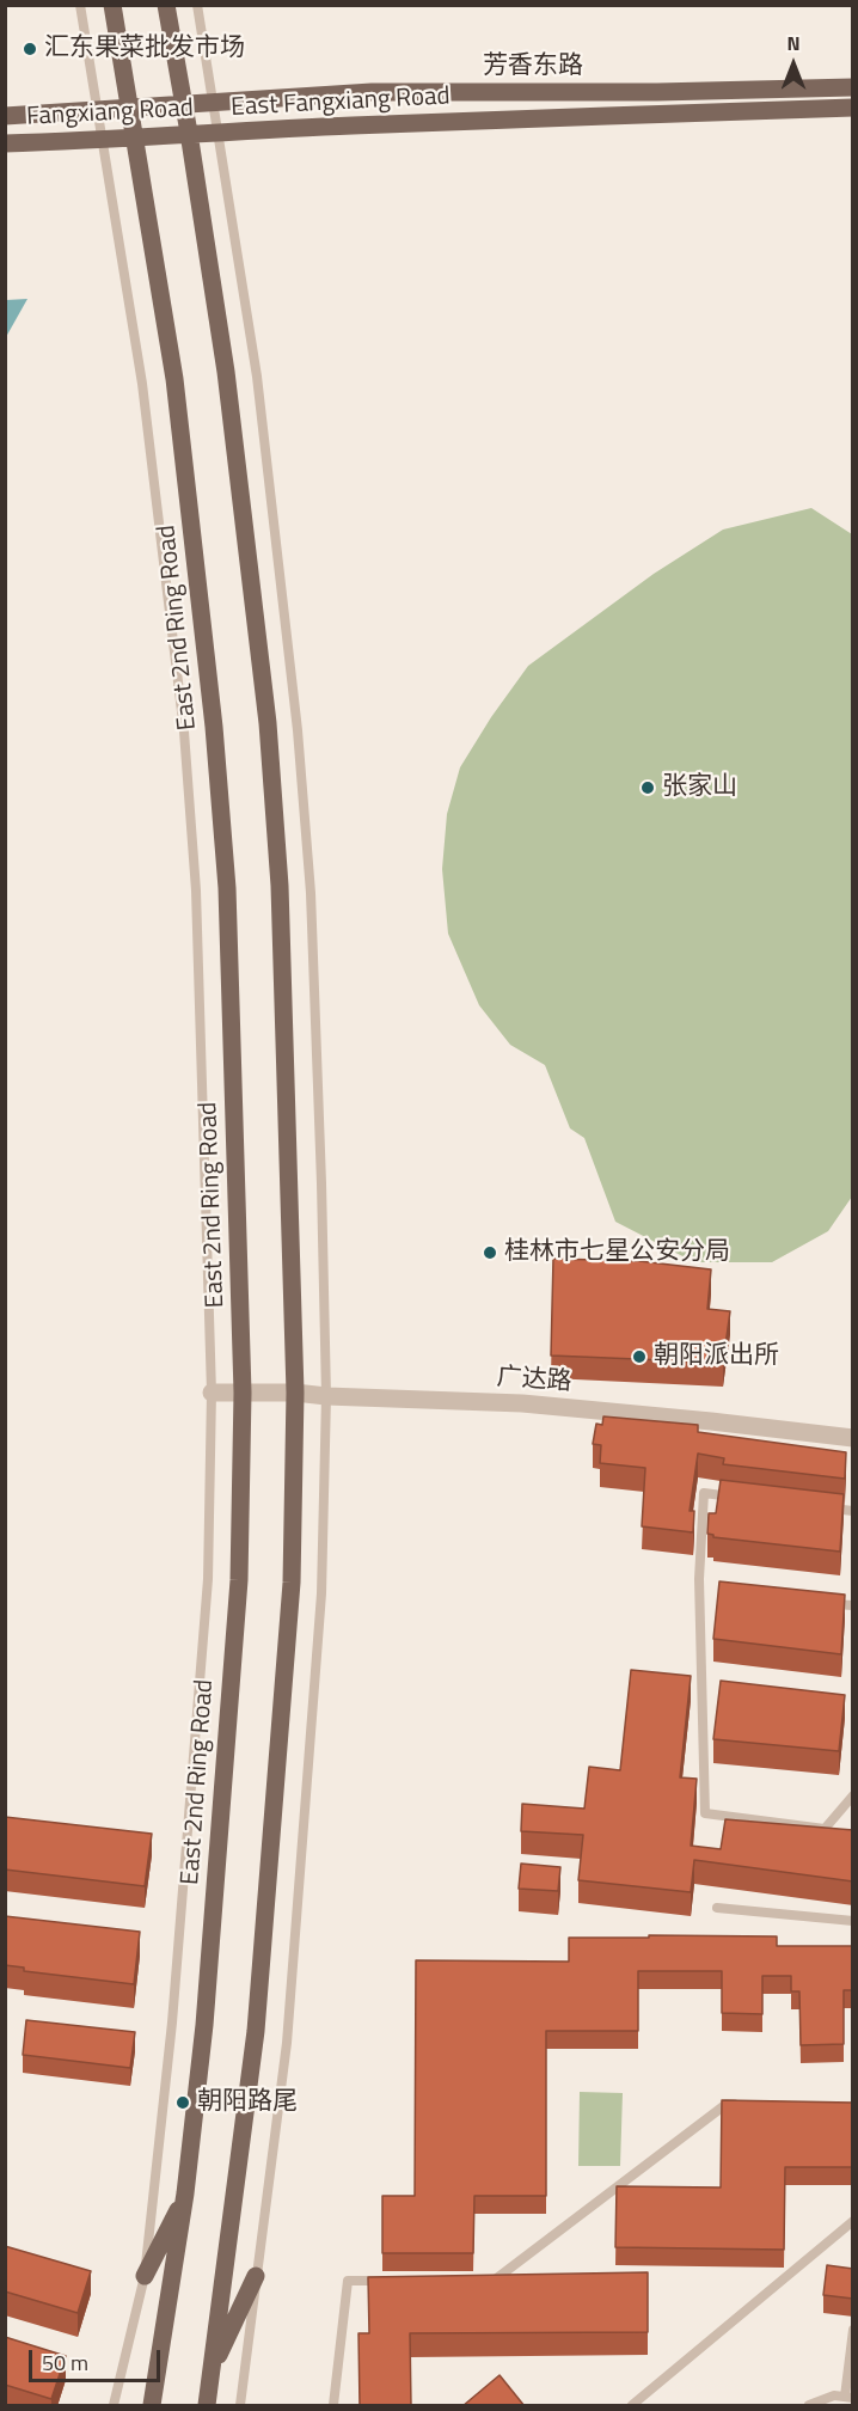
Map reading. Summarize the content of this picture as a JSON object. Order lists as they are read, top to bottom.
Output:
{
  "streets": {
    "main road": [
      "芳香东路",
      "East Fangxiang Road",
      "Fangxiang Road",
      "East 2nd Ring Road"
    ],
    "street": ["广达路"]
  },
  "crossings": [
    ["芳香东路", "East 2nd Ring Road"],
    ["East Fangxiang Road", "Fangxiang Road"],
    ["Fangxiang Road", "East 2nd Ring Road"],
    ["East 2nd Ring Road", "广达路"]
  ],
  "places": [
    "汇东果菜批发市场",
    "张家山",
    "桂林市七星公安分局",
    "朝阳派出所",
    "朝阳路尾"
  ],
  "scale_bar": "50 m",
  "north": "top"
}
